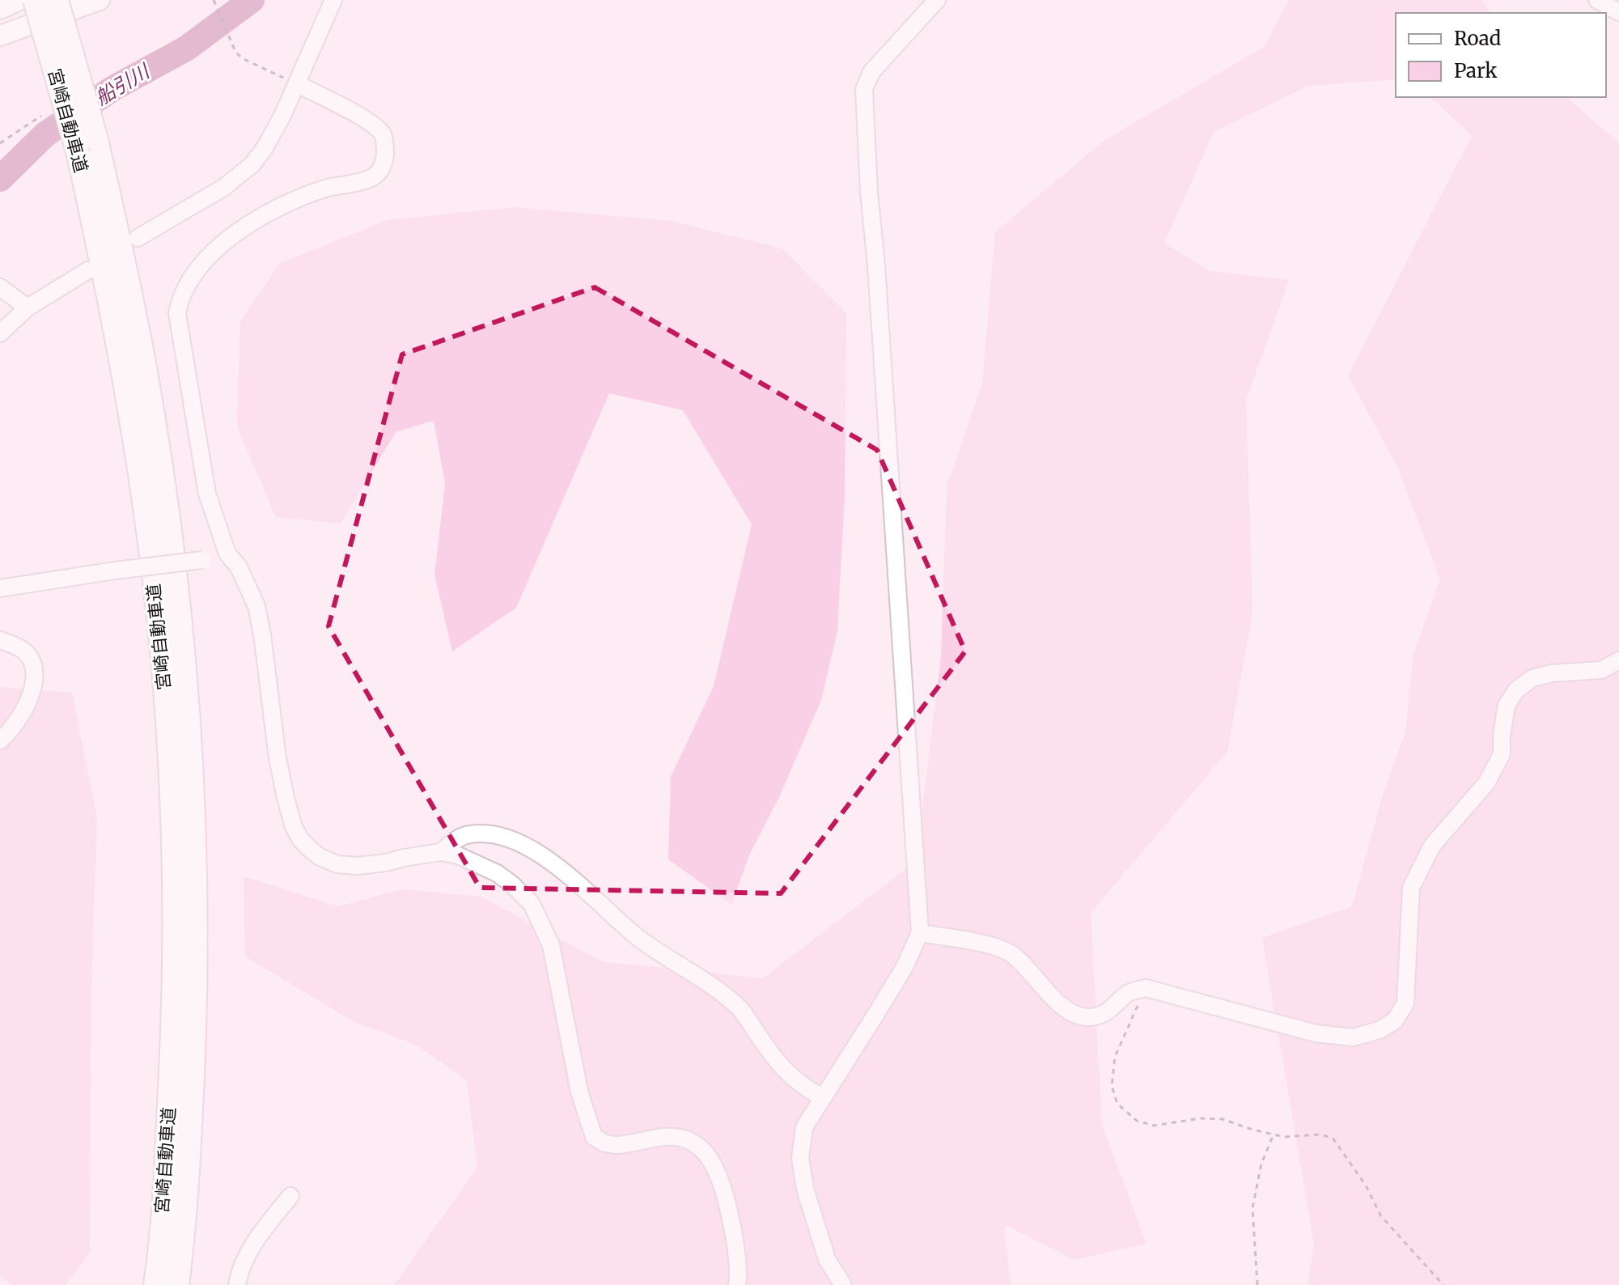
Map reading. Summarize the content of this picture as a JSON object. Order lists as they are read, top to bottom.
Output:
{
  "streets": {
    "highway": ["宮崎自動車道"]
  },
  "water": ["船引川"],
  "legend": ["Road", "Park"]
}
